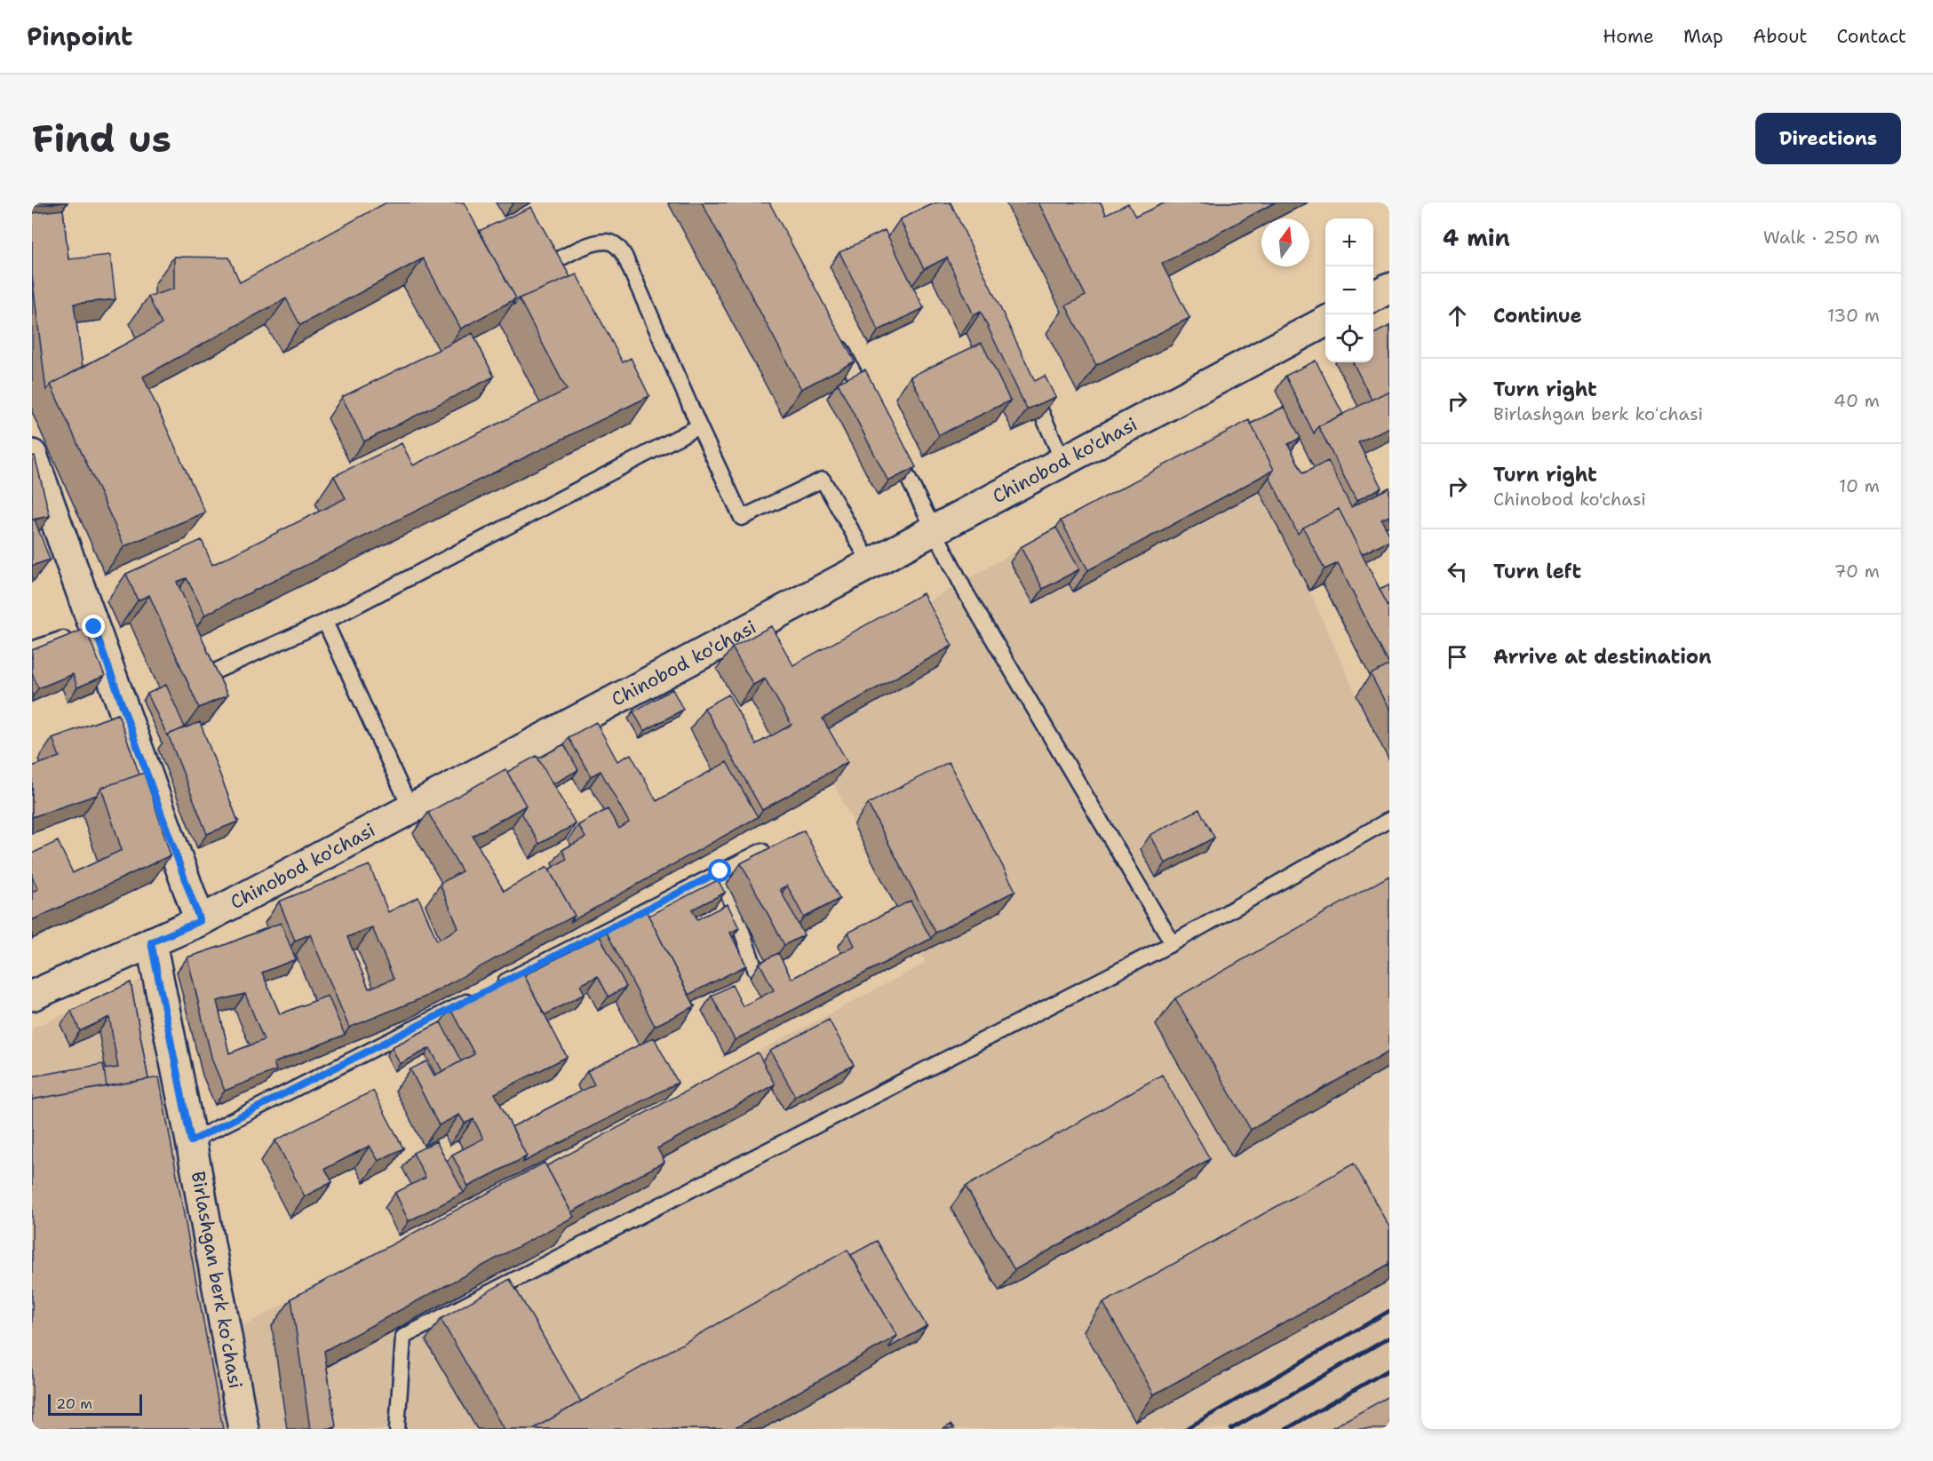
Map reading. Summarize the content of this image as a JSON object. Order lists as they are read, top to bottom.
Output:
{
  "streets": {
    "street": ["Chinobod ko'chasi", "Birlashgan berk koʻchasi"]
  },
  "crossings": [
    ["Chinobod ko'chasi", "Birlashgan berk koʻchasi"]
  ],
  "scale_bar": "20 m",
  "north": "top",
  "page": {
    "header": "Pinpoint",
    "nav": [
      "Home",
      "Map",
      "About",
      "Contact"
    ],
    "buttons": "Directions",
    "title": "Find us",
    "heading": ["4 min", "Walk · 250 m"],
    "map_buttons": ["+", "−"],
    "list": [
      ["Continue", "130 m"],
      ["Turn right", "Birlashgan berk koʻchasi", "40 m"],
      ["Turn right", "Chinobod ko'chasi", "10 m"],
      ["Turn left", "70 m"],
      "Arrive at destination"
    ],
    "scale": "20 m"
  }
}
